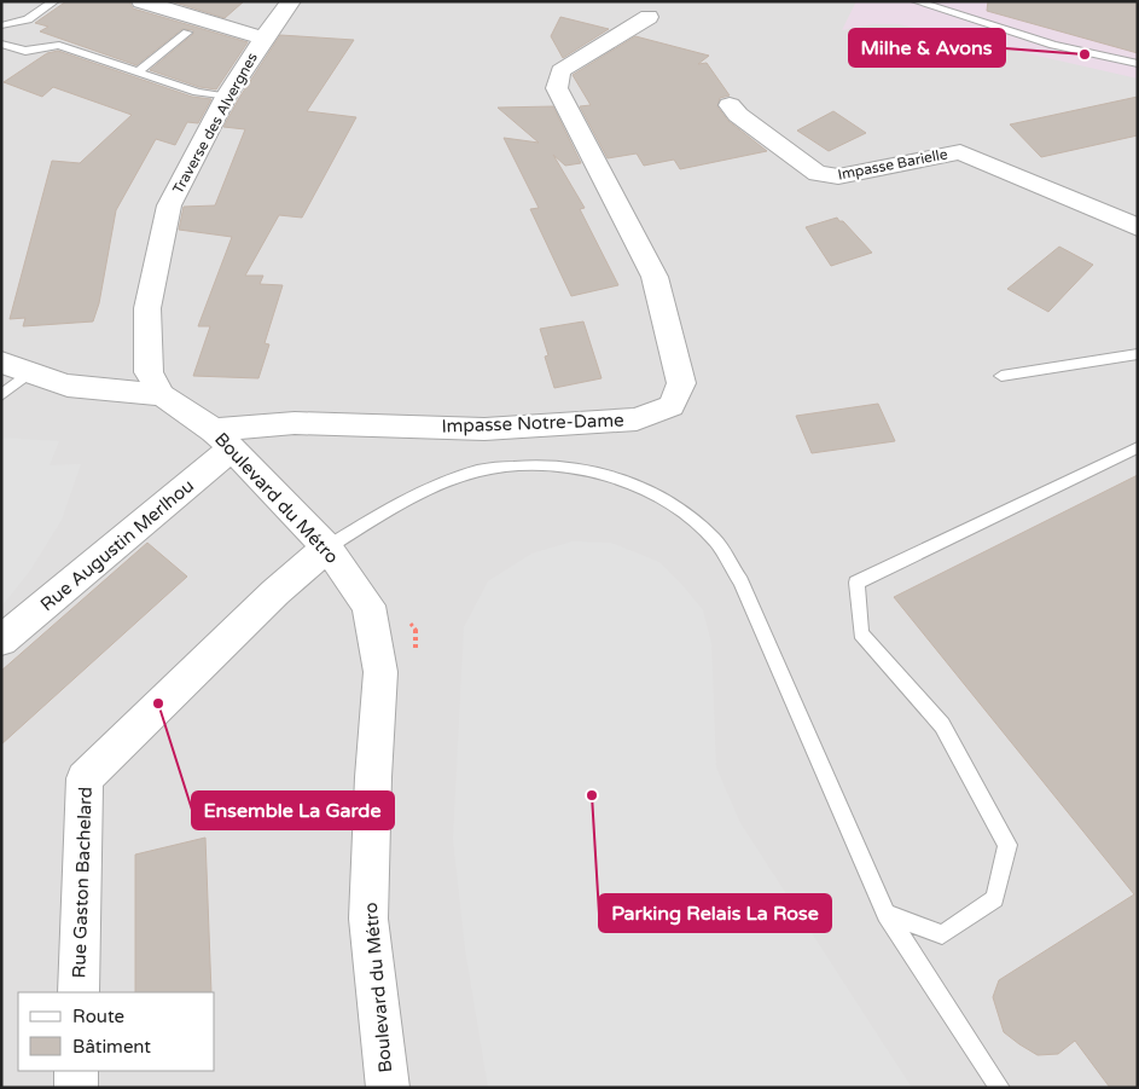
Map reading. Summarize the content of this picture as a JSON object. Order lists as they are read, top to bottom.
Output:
{
  "streets": {
    "street": [
      "Traverse des Alvergnes",
      "Impasse Barielle",
      "Impasse Notre-Dame",
      "Boulevard du Métro",
      "Rue Augustin Merlhou",
      "Rue Gaston Bachelard"
    ]
  },
  "crossings": [
    ["Traverse des Alvergnes", "Boulevard du Métro"],
    ["Impasse Notre-Dame", "Boulevard du Métro"],
    ["Impasse Notre-Dame", "Rue Augustin Merlhou"],
    ["Boulevard du Métro", "Rue Augustin Merlhou"],
    ["Boulevard du Métro", "Rue Gaston Bachelard"]
  ],
  "places": ["Milhe & Avons", "Ensemble La Garde", "Parking Relais La Rose"],
  "legend": ["Route", "Bâtiment"]
}
